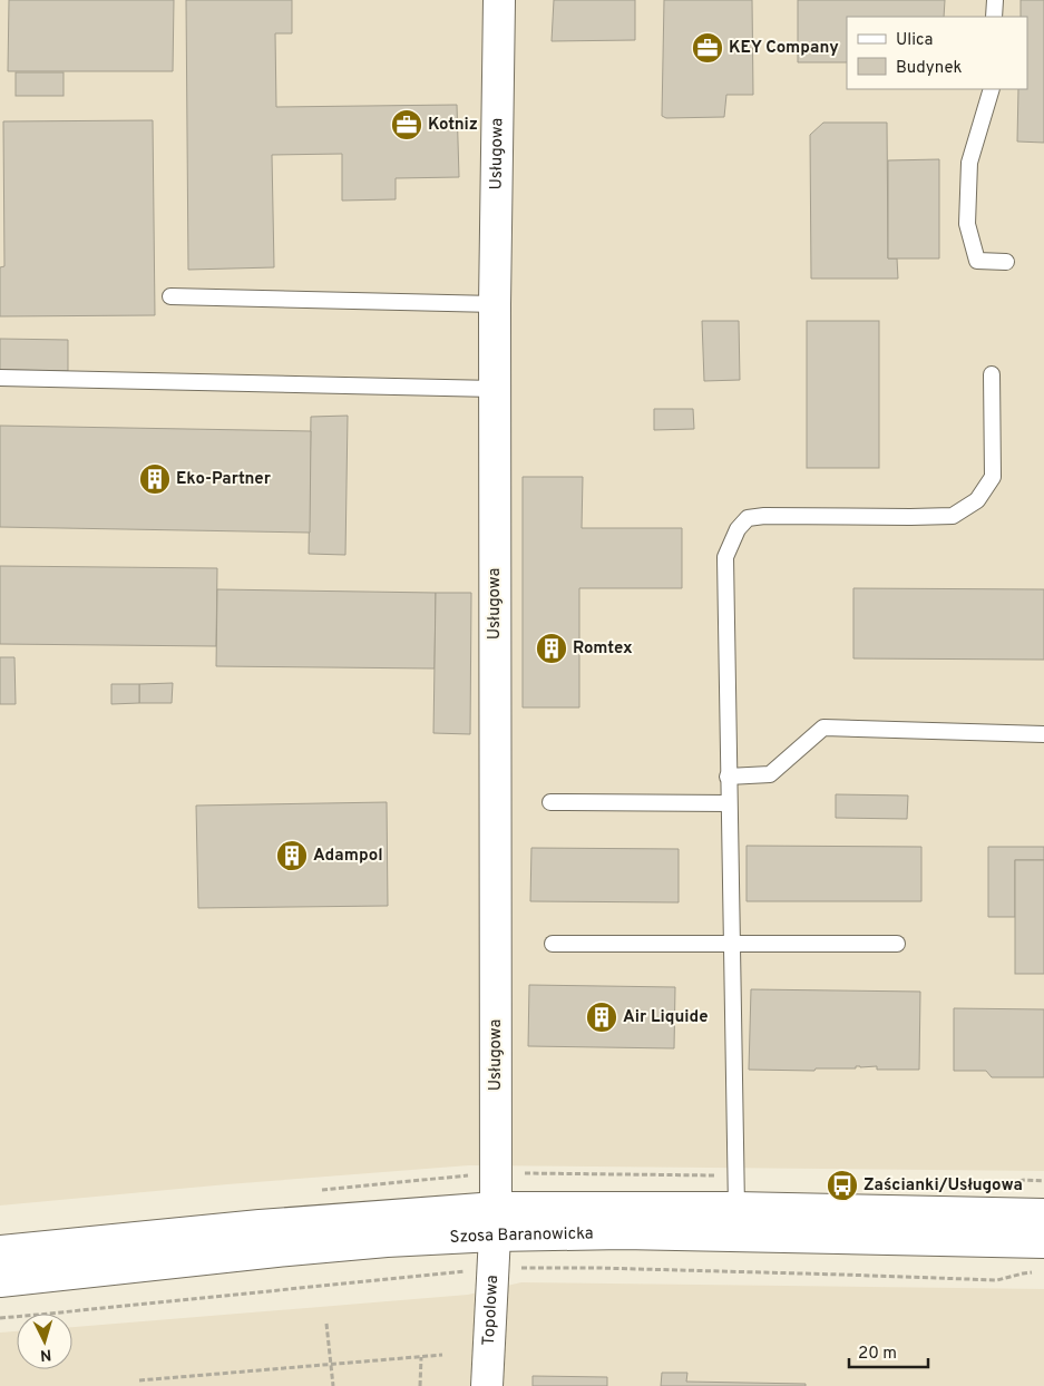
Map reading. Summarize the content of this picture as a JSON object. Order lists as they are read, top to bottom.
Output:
{
  "streets": {
    "main road": ["Usługowa", "Szosa Baranowicka", "Topolowa"]
  },
  "crossings": [
    ["Usługowa", "Szosa Baranowicka"],
    ["Usługowa", "Topolowa"],
    ["Szosa Baranowicka", "Topolowa"]
  ],
  "places": {
    "office": ["KEY Company", "Kotniz"],
    "building": [
      "Eko-Partner",
      "Romtex",
      "Adampol",
      "Air Liquide"
    ],
    "bus stop": ["Zaścianki/Usługowa"]
  },
  "legend": ["Ulica", "Budynek"],
  "scale_bar": "20 m",
  "north": "bottom"
}
